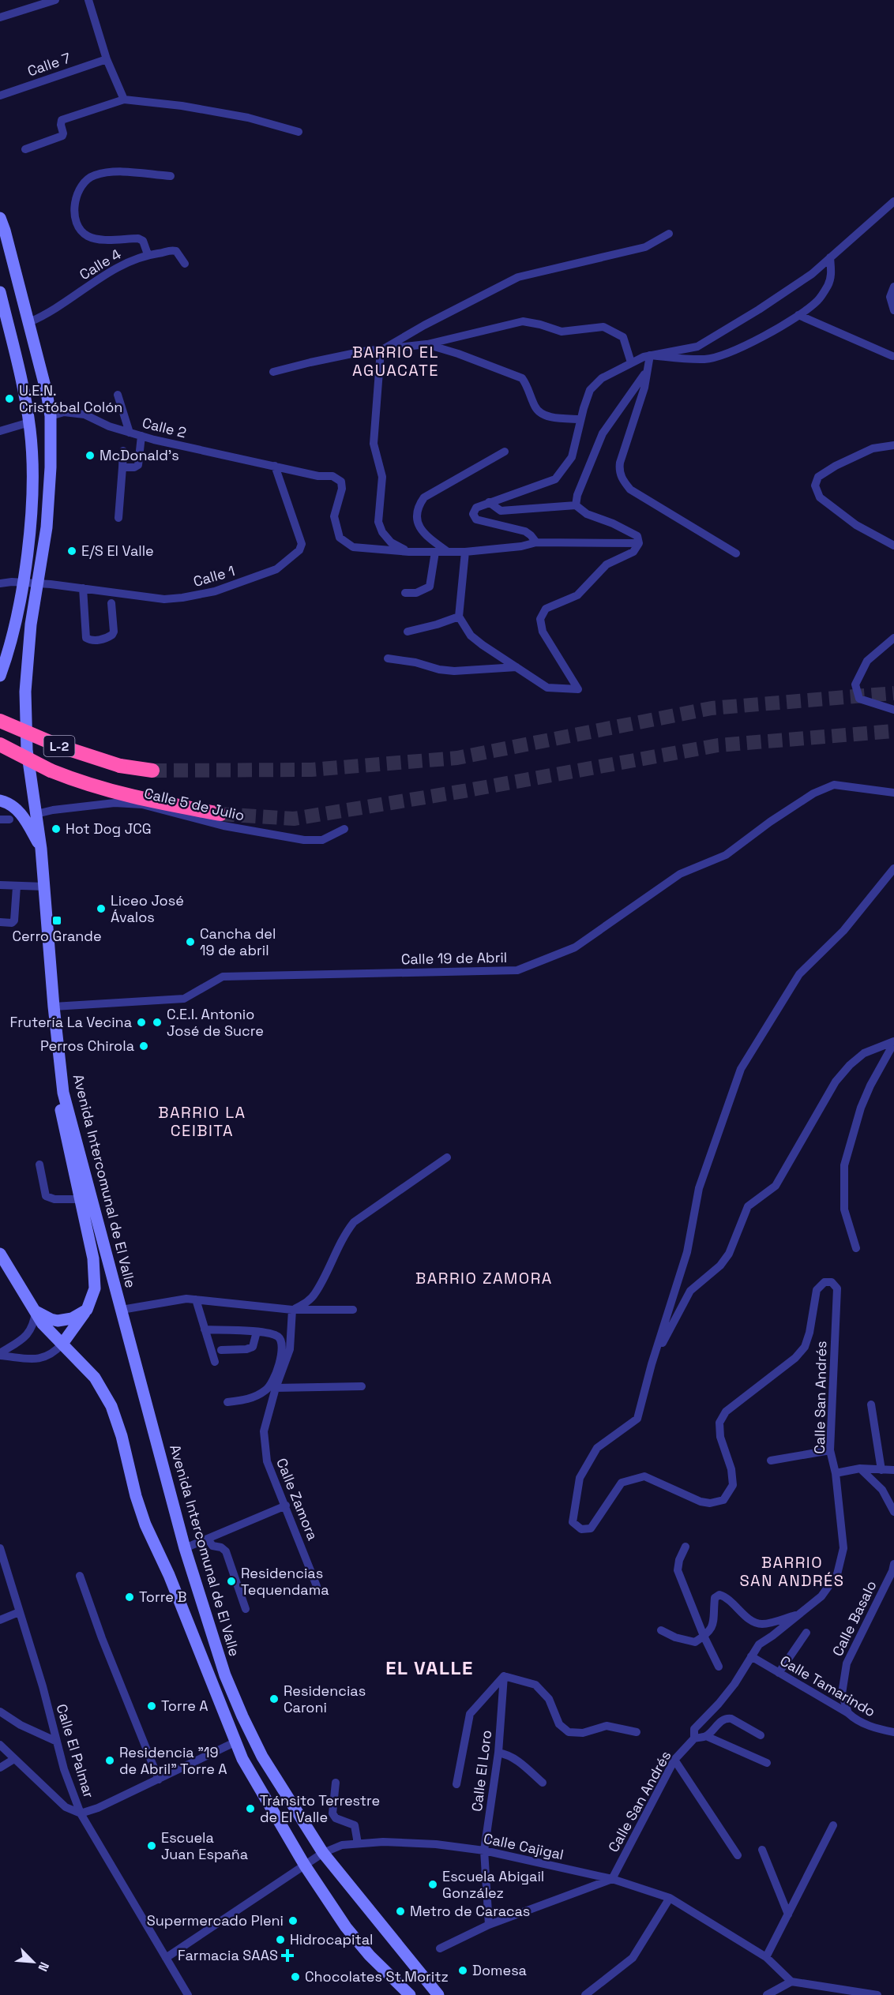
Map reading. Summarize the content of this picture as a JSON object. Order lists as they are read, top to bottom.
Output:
{
  "streets": {
    "highway": ["L-2"],
    "main road": ["Avenida Intercomunal de El Valle"],
    "street": [
      "Calle 7",
      "Calle 4",
      "Calle 2",
      "Calle 1",
      "Calle 5 de Julio",
      "Calle 19 de Abril",
      "Calle San Andrés",
      "Calle Zamora",
      "Calle Basalo",
      "Calle Tamarindo",
      "Calle El Palmar",
      "Calle El Loro",
      "Calle Cajigal"
    ]
  },
  "crossings": [
    ["Calle 4", "Avenida Intercomunal de El Valle"],
    ["Calle 2", "Calle 1"],
    ["Calle 2", "Avenida Intercomunal de El Valle"],
    ["Calle 1", "Avenida Intercomunal de El Valle"],
    ["Calle 5 de Julio", "Avenida Intercomunal de El Valle"],
    ["Calle 19 de Abril", "Avenida Intercomunal de El Valle"],
    ["Avenida Intercomunal de El Valle", "Calle Cajigal"],
    ["Calle San Andrés", "Calle Tamarindo"],
    ["Calle San Andrés", "Calle Cajigal"],
    ["Calle Basalo", "Calle Tamarindo"],
    ["Calle El Palmar", "Calle Cajigal"],
    ["Calle El Loro", "Calle Cajigal"]
  ],
  "districts": [
    "BARRIO EL AGUACATE",
    "BARRIO LA CEIBITA",
    "BARRIO ZAMORA",
    "BARRIO SAN ANDRÉS",
    "EL VALLE"
  ],
  "places": {
    "other": [
      "U.E.N. Cristóbal Colón",
      "McDonald's",
      "E/S El Valle",
      "Hot Dog JCG",
      "Liceo José Ávalos",
      "Cancha del 19 de abril",
      "Frutería La Vecina",
      "C.E.I. Antonio José de Sucre",
      "Perros Chirola",
      "Residencias Tequendama",
      "Torre B",
      "Residencias Caroni",
      "Torre A",
      "Residencia \"19 de Abril\" Torre A",
      "Tránsito Terrestre de El Valle",
      "Escuela Juan España",
      "Escuela Abigail González",
      "Metro de Caracas",
      "Supermercado Pleni",
      "Hidrocapital",
      "Domesa",
      "Chocolates St.Moritz"
    ],
    "transit": ["Cerro Grande"],
    "health": ["Farmacia SAAS"]
  },
  "north": "bottom right"
}
